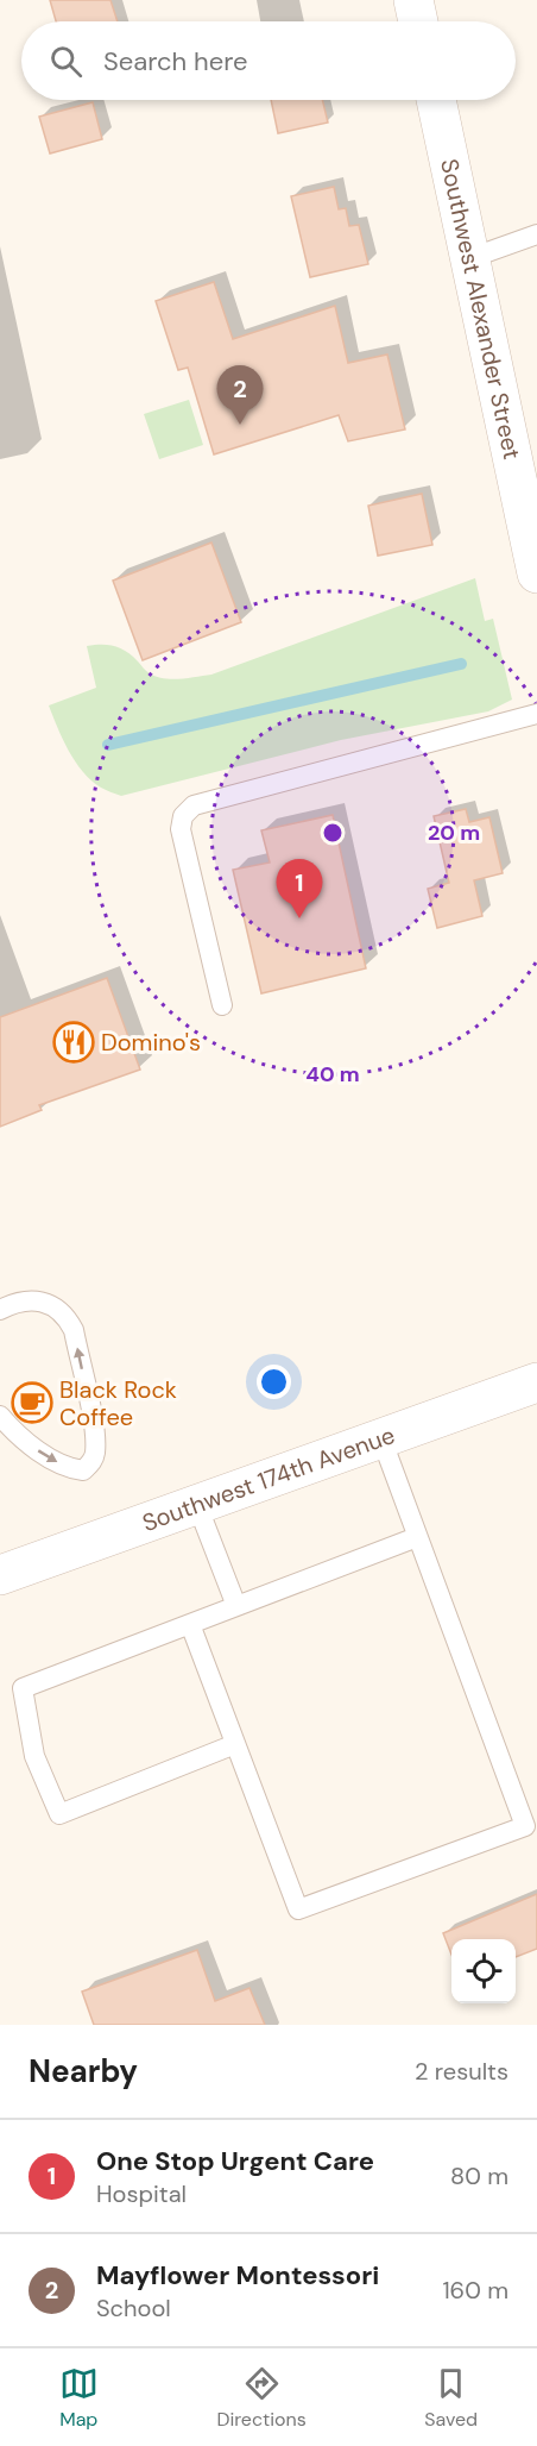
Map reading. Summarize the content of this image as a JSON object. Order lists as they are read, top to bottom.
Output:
{
  "streets": {
    "street": ["Southwest Alexander Street", "Southwest 174th Avenue"]
  },
  "places": {
    "restaurant": ["Domino's"],
    "cafe": ["Black Rock Coffee"]
  },
  "page": {
    "search": "Search here",
    "pins": ["2", "1"],
    "heading": ["Nearby", "2 results"],
    "list": [
      {
        "mark": "1",
        "name": "One Stop Urgent Care",
        "note": "Hospital",
        "value": "80 m"
      },
      {
        "mark": "2",
        "name": "Mayflower Montessori",
        "note": "School",
        "value": "160 m"
      }
    ],
    "nav": ["Map", "Directions", "Saved"]
  },
  "rings": ["20 m", "40 m"]
}
